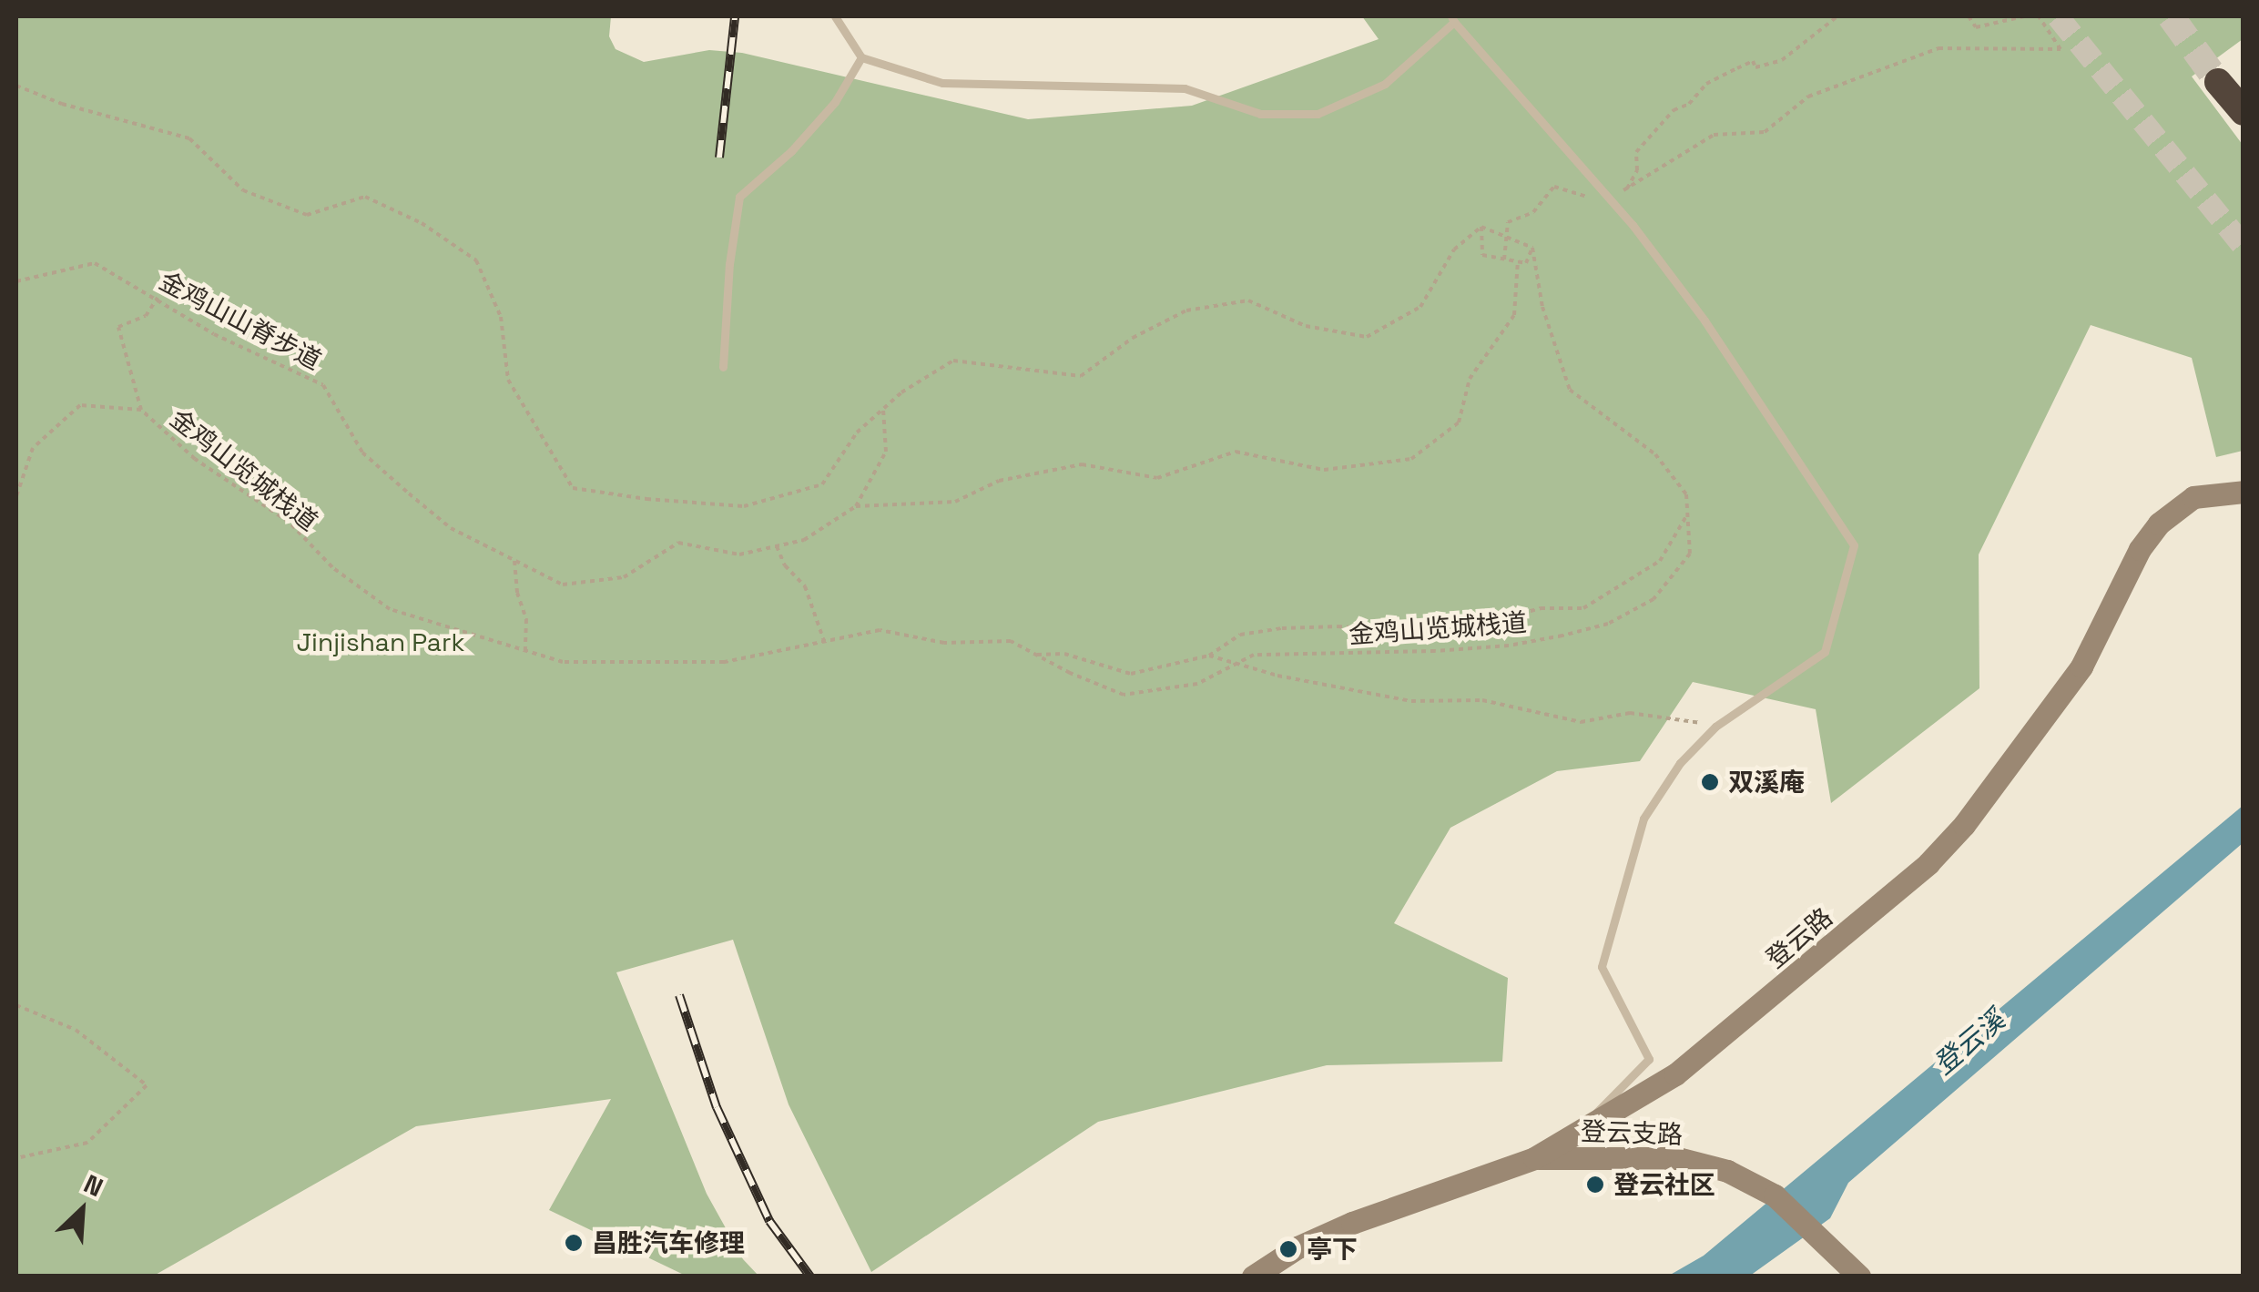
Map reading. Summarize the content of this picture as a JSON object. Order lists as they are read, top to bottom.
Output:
{
  "streets": {
    "street": ["登云路", "登云支路"],
    "path": ["金鸡山山脊步道", "金鸡山览城栈道"]
  },
  "crossings": [
    ["登云路", "登云支路"]
  ],
  "water": ["登云溪"],
  "parks": ["Jinjishan Park"],
  "places": [
    "双溪庵",
    "登云社区",
    "昌胜汽车修理",
    "亭下"
  ],
  "north": "top right"
}
